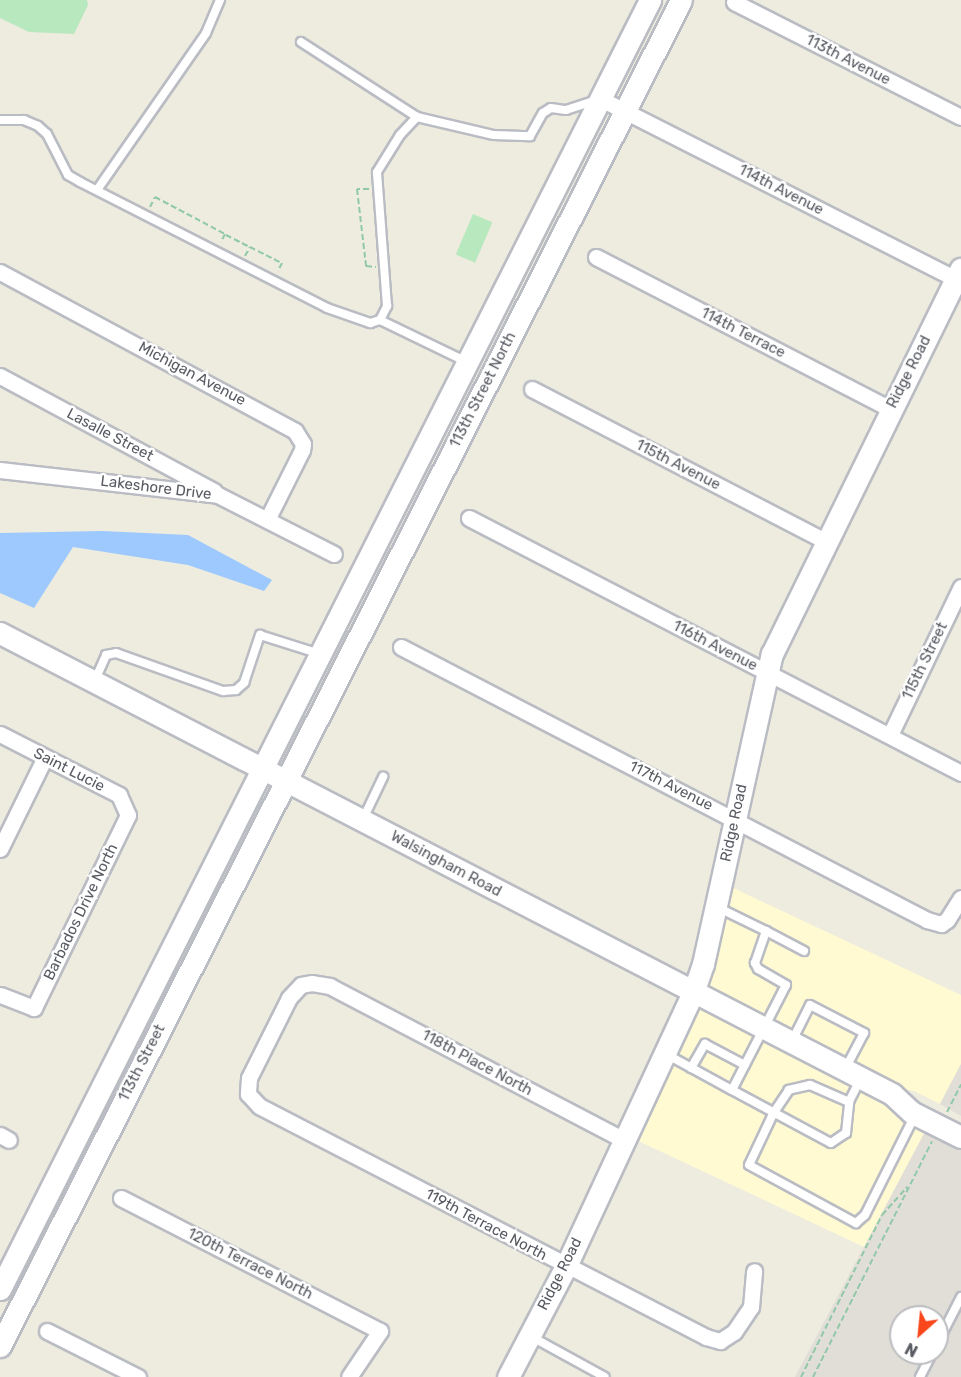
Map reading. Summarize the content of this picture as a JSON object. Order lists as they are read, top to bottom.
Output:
{
  "streets": {
    "main road": [
      "Ridge Road",
      "113th Street North",
      "Walsingham Road",
      "113th Street"
    ],
    "street": [
      "113th Avenue",
      "114th Avenue",
      "114th Terrace",
      "Michigan Avenue",
      "Lasalle Street",
      "115th Avenue",
      "Lakeshore Drive",
      "116th Avenue",
      "115th Street",
      "Saint Lucie",
      "117th Avenue",
      "Barbados Drive North",
      "118th Place North",
      "119th Terrace North",
      "120th Terrace North"
    ]
  },
  "crossings": [
    ["114th Avenue", "Ridge Road"],
    ["114th Avenue", "113th Street North"],
    ["114th Terrace", "Ridge Road"],
    ["Ridge Road", "115th Avenue"],
    ["Ridge Road", "116th Avenue"],
    ["Ridge Road", "117th Avenue"],
    ["Ridge Road", "Walsingham Road"],
    ["Ridge Road", "118th Place North"],
    ["Ridge Road", "119th Terrace North"],
    ["Michigan Avenue", "Lakeshore Drive"],
    ["113th Street North", "Walsingham Road"],
    ["113th Street North", "113th Street"],
    ["Lasalle Street", "Lakeshore Drive"],
    ["116th Avenue", "115th Street"],
    ["Saint Lucie", "Barbados Drive North"],
    ["Walsingham Road", "113th Street"],
    ["118th Place North", "119th Terrace North"]
  ],
  "north": "bottom left"
}
